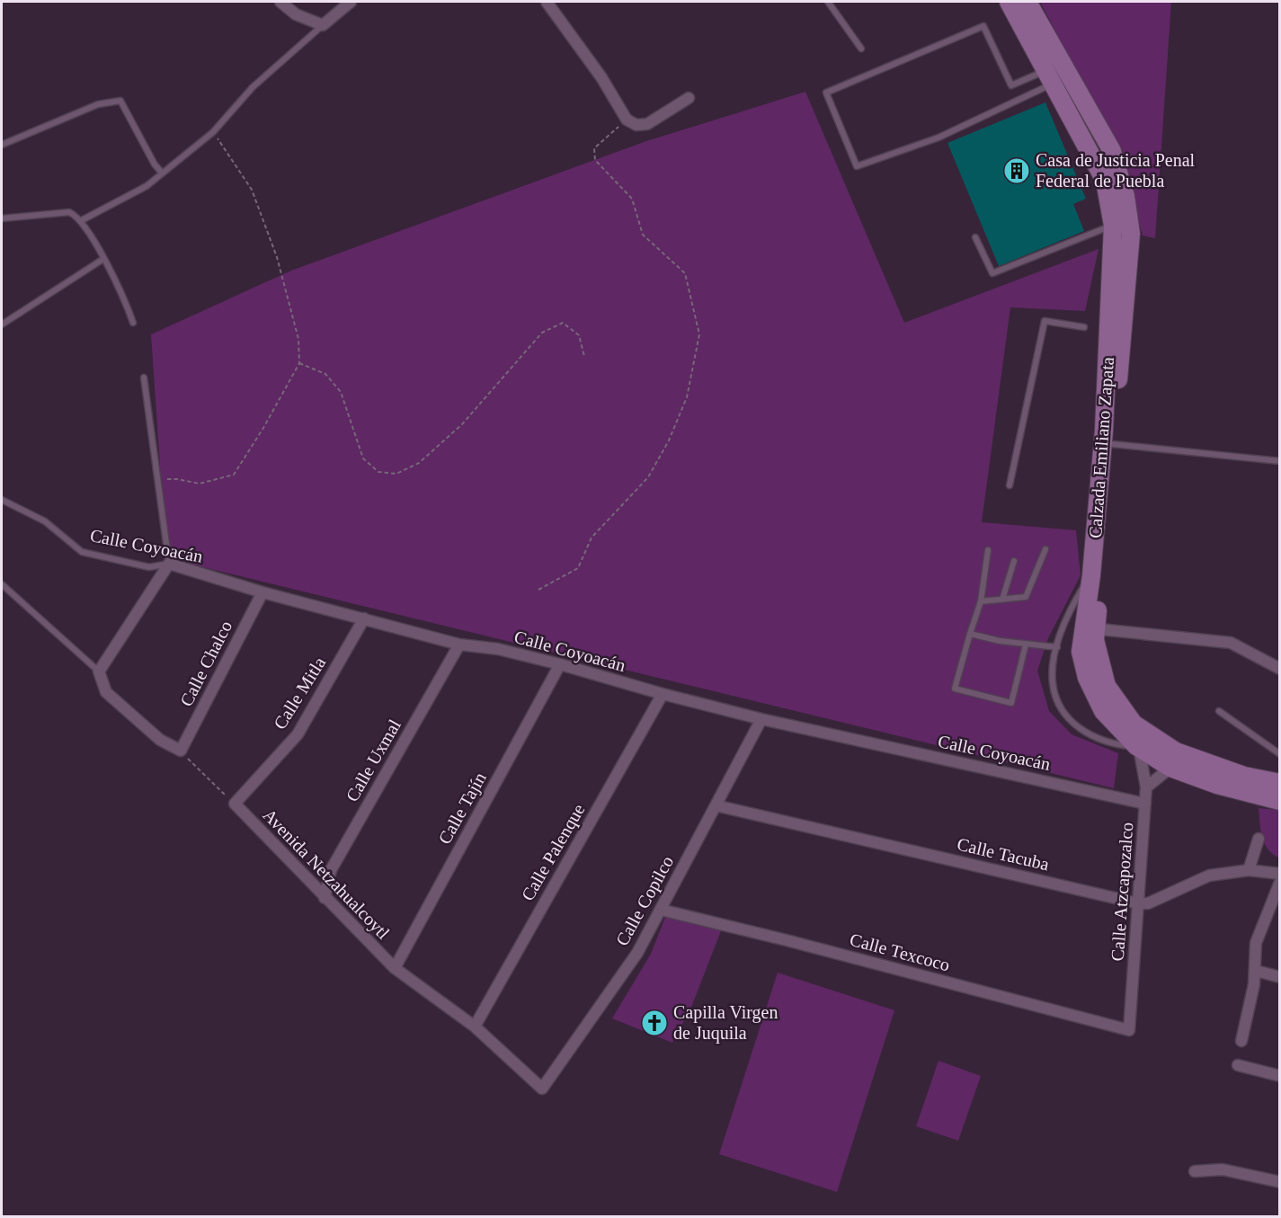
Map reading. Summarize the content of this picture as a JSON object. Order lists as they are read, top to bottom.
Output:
{
  "streets": {
    "main road": ["Calzada Emiliano Zapata"],
    "street": [
      "Calle Coyoacán",
      "Calle Chalco",
      "Calle Mitla",
      "Calle Uxmal",
      "Calle Tajín",
      "Calle Palenque",
      "Calle Tacuba",
      "Avenida Netzahualcoytl",
      "Calle Atzcapozalco",
      "Calle Copilco",
      "Calle Texcoco"
    ]
  },
  "crossings": [
    ["Calzada Emiliano Zapata", "Calle Atzcapozalco"],
    ["Calle Coyoacán", "Calle Chalco"],
    ["Calle Coyoacán", "Calle Mitla"],
    ["Calle Coyoacán", "Calle Uxmal"],
    ["Calle Coyoacán", "Calle Tajín"],
    ["Calle Coyoacán", "Calle Palenque"],
    ["Calle Coyoacán", "Calle Atzcapozalco"],
    ["Calle Coyoacán", "Calle Copilco"],
    ["Calle Mitla", "Avenida Netzahualcoytl"],
    ["Calle Uxmal", "Avenida Netzahualcoytl"],
    ["Calle Tajín", "Avenida Netzahualcoytl"],
    ["Calle Palenque", "Avenida Netzahualcoytl"],
    ["Calle Tacuba", "Calle Atzcapozalco"],
    ["Calle Tacuba", "Calle Copilco"],
    ["Avenida Netzahualcoytl", "Calle Copilco"],
    ["Calle Atzcapozalco", "Calle Texcoco"],
    ["Calle Copilco", "Calle Texcoco"]
  ],
  "places": {
    "building": ["Casa de Justicia Penal Federal de Puebla"],
    "church": ["Capilla Virgen de Juquila"]
  }
}
